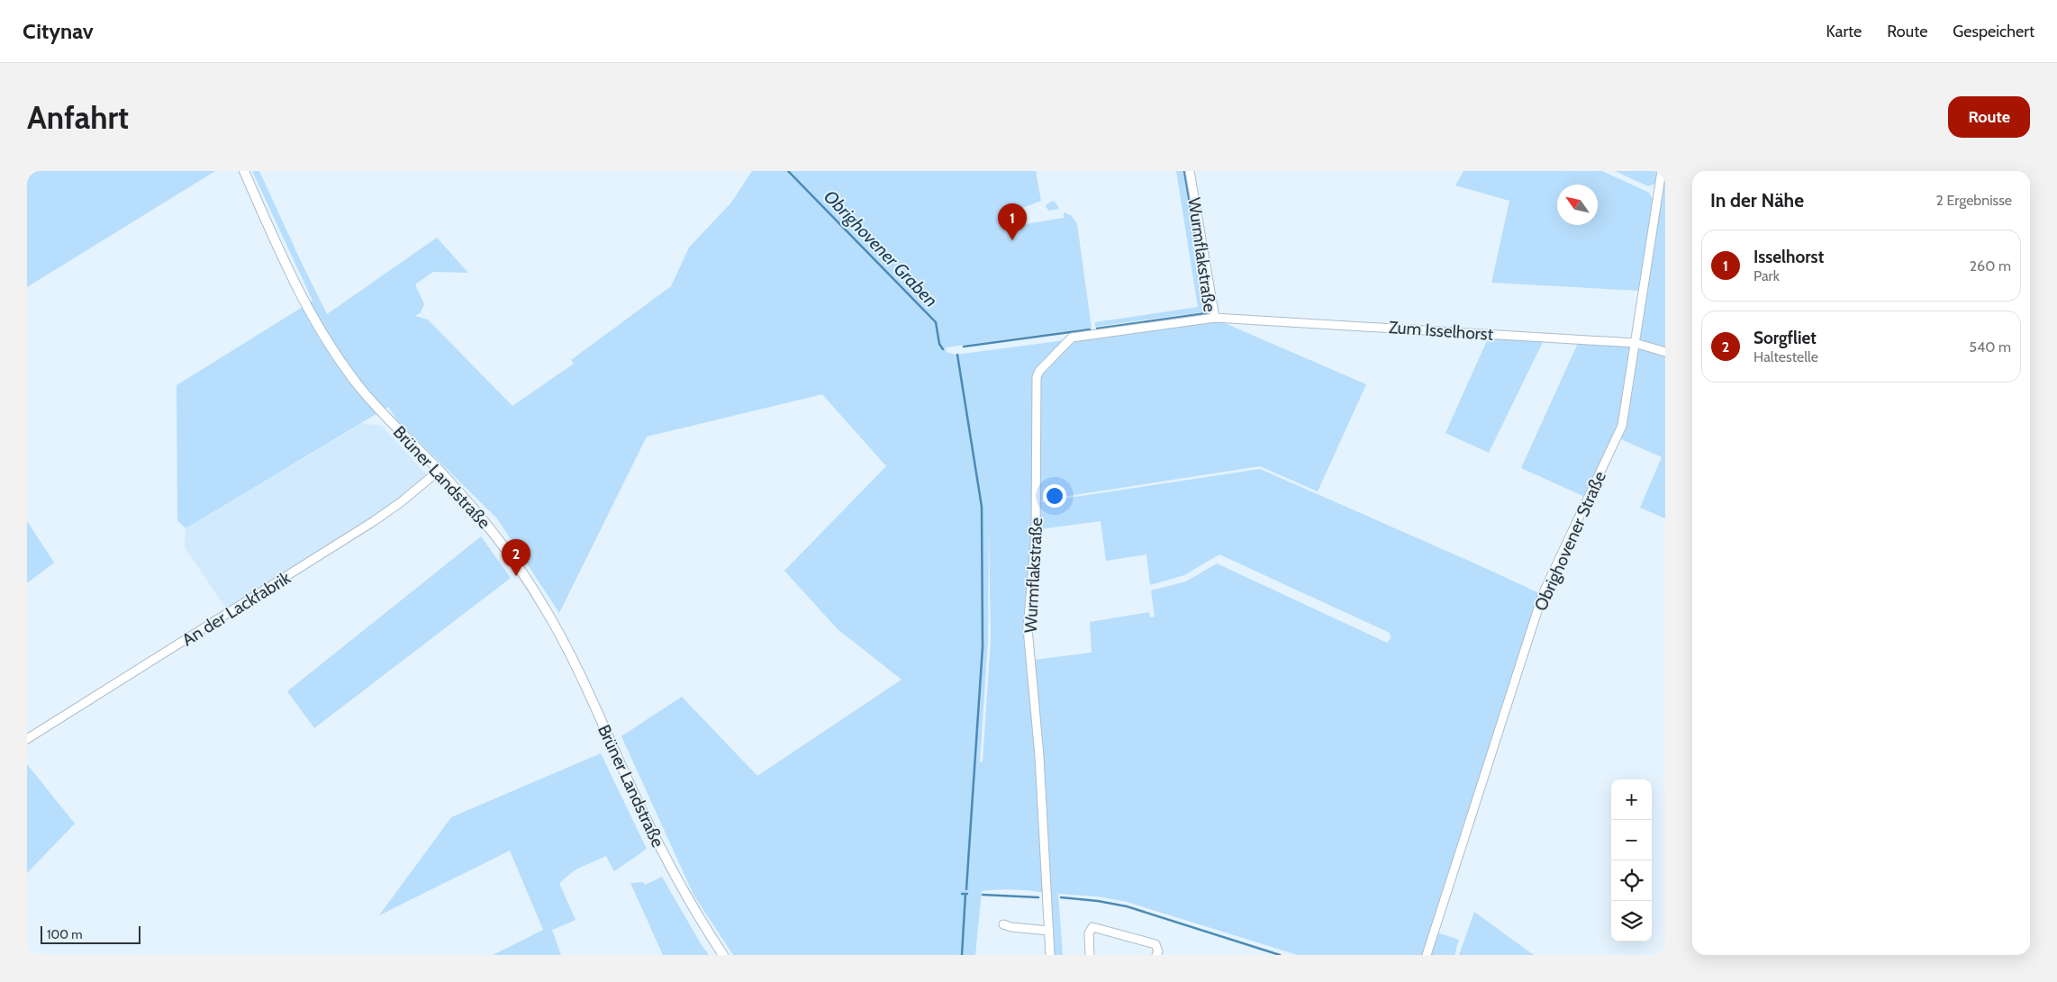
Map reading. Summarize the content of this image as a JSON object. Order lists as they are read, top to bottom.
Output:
{
  "streets": {
    "main road": ["Brüner Landstraße"],
    "street": [
      "Wurmflakstraße",
      "Zum Isselhorst",
      "Obrighovener Straße",
      "An der Lackfabrik"
    ]
  },
  "crossings": [
    ["Wurmflakstraße", "Zum Isselhorst"],
    ["Zum Isselhorst", "Obrighovener Straße"],
    ["Brüner Landstraße", "An der Lackfabrik"]
  ],
  "water": ["Obrighovener Graben"],
  "scale_bar": "100 m",
  "north": "top left",
  "page": {
    "header": "Citynav",
    "nav": ["Karte", "Route", "Gespeichert"],
    "buttons": "Route",
    "title": "Anfahrt",
    "heading": ["In der Nähe", "2 Ergebnisse"],
    "pins": ["1", "2"],
    "list": [
      {
        "mark": "1",
        "name": "Isselhorst",
        "note": "Park",
        "value": "260 m"
      },
      {
        "mark": "2",
        "name": "Sorgfliet",
        "note": "Haltestelle",
        "value": "540 m"
      }
    ],
    "map_buttons": ["+", "−"],
    "scale": "100 m"
  }
}
